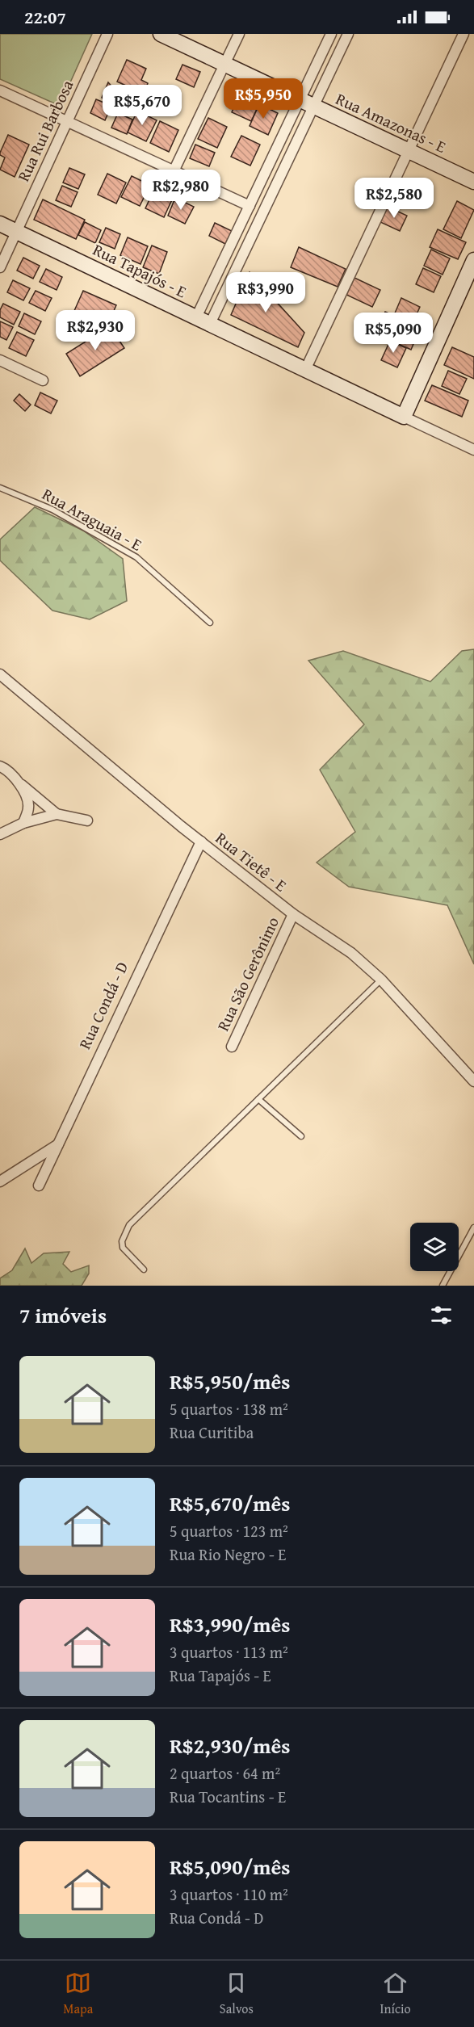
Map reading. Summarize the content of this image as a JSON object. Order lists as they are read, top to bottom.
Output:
{
  "streets": {
    "street": [
      "Rua Amazonas - E",
      "Rua Rui Barbosa",
      "Rua Tapajós - E",
      "Rua Tietê - E",
      "Rua São Gerônimo",
      "Rua Condá - D"
    ],
    "lane": ["Rua Araguaia - E"]
  },
  "crossings": [
    ["Rua Rui Barbosa", "Rua Tapajós - E"],
    ["Rua Tietê - E", "Rua São Gerônimo"],
    ["Rua Tietê - E", "Rua Condá - D"]
  ],
  "page": {
    "status": "22:07",
    "price": [
      "R$5,950",
      "R$5,670",
      "R$2,980",
      "R$2,580",
      "R$3,990",
      "R$2,930",
      "R$5,090"
    ],
    "heading": "7 imóveis",
    "list": [
      {
        "name": "R$5,950/mês",
        "note": "5 quartos · 138 m² · Rua Curitiba"
      },
      {
        "name": "R$5,670/mês",
        "note": "5 quartos · 123 m² · Rua Rio Negro - E"
      },
      {
        "name": "R$3,990/mês",
        "note": "3 quartos · 113 m² · Rua Tapajós - E"
      },
      {
        "name": "R$2,930/mês",
        "note": "2 quartos · 64 m² · Rua Tocantins - E"
      },
      {
        "name": "R$5,090/mês",
        "note": "3 quartos · 110 m² · Rua Condá - D"
      }
    ],
    "tabs": ["Mapa", "Salvos", "Início"]
  }
}
